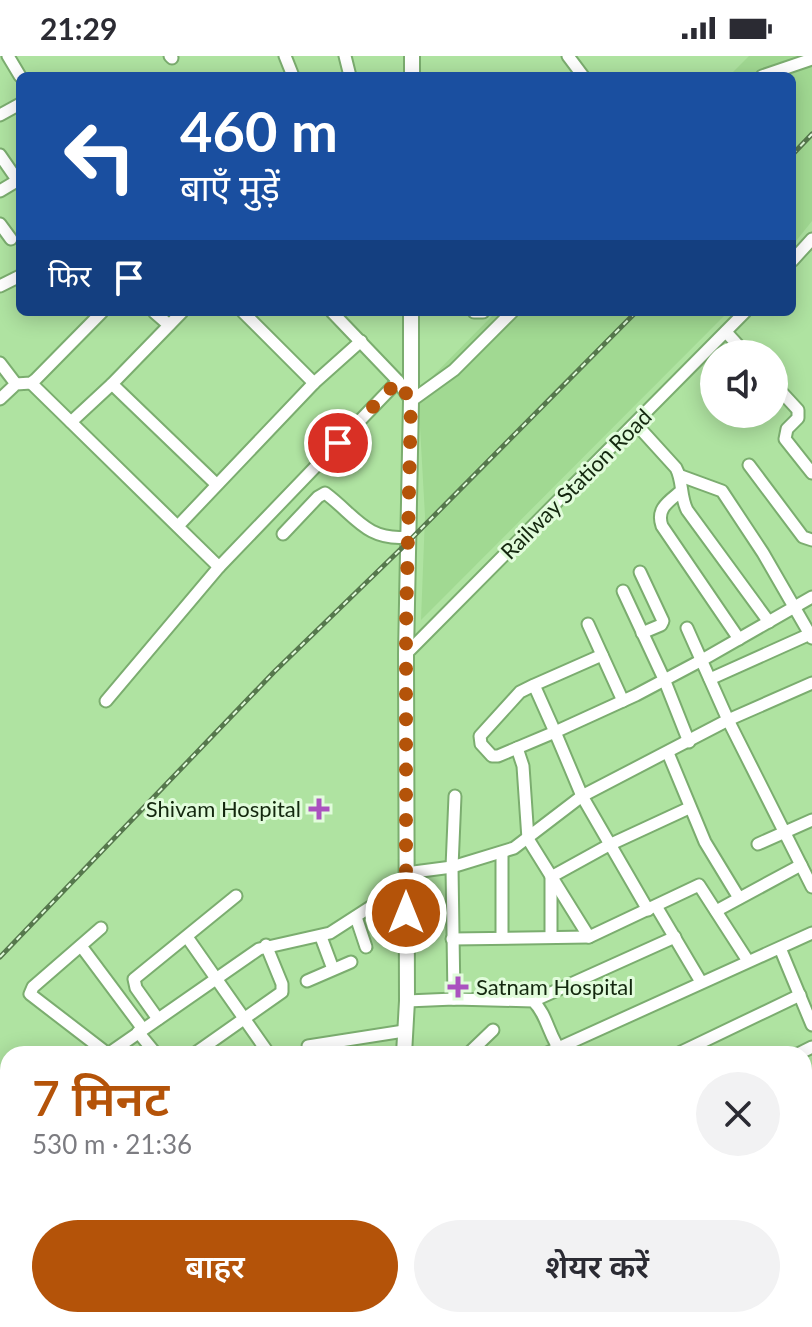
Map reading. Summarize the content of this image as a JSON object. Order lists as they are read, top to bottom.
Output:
{
  "streets": {
    "street": ["Railway Station Road"]
  },
  "places": {
    "health": ["Shivam Hospital", "Satnam Hospital"]
  },
  "page": {
    "status": "21:29",
    "turn": ["460 m", "बाएँ मुड़ें"],
    "then": "फिर",
    "heading": ["7 मिनट", "530 m · 21:36"],
    "buttons": ["बाहर", "शेयर करें"]
  }
}
